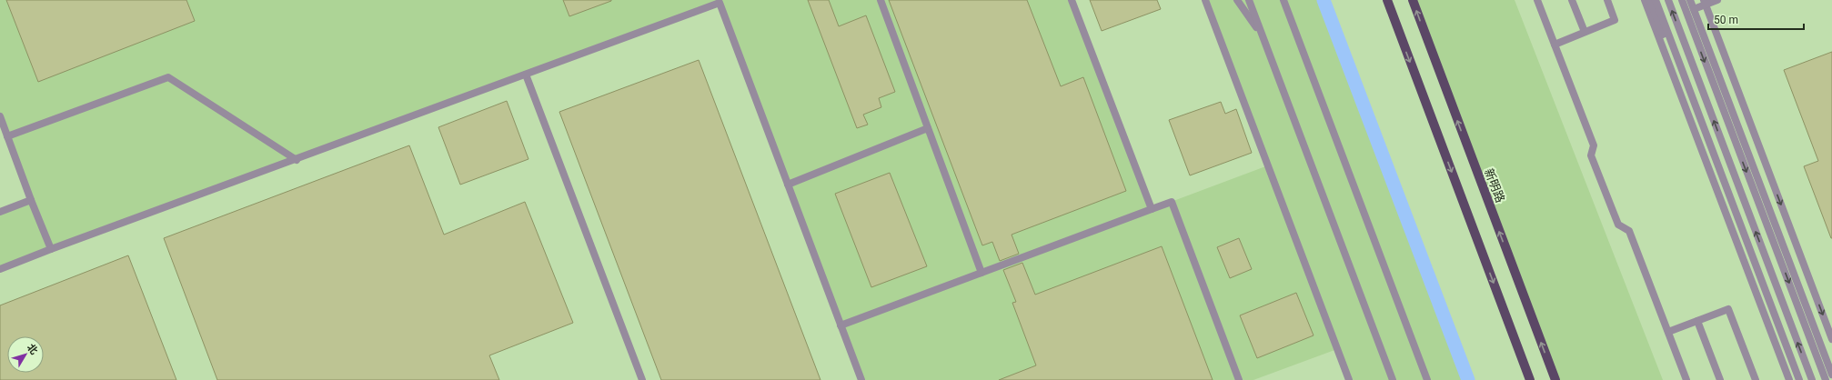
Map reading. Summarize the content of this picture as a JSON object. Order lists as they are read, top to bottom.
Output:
{
  "streets": {
    "main road": ["新明路"]
  },
  "scale_bar": "50 m",
  "north": "top right"
}
